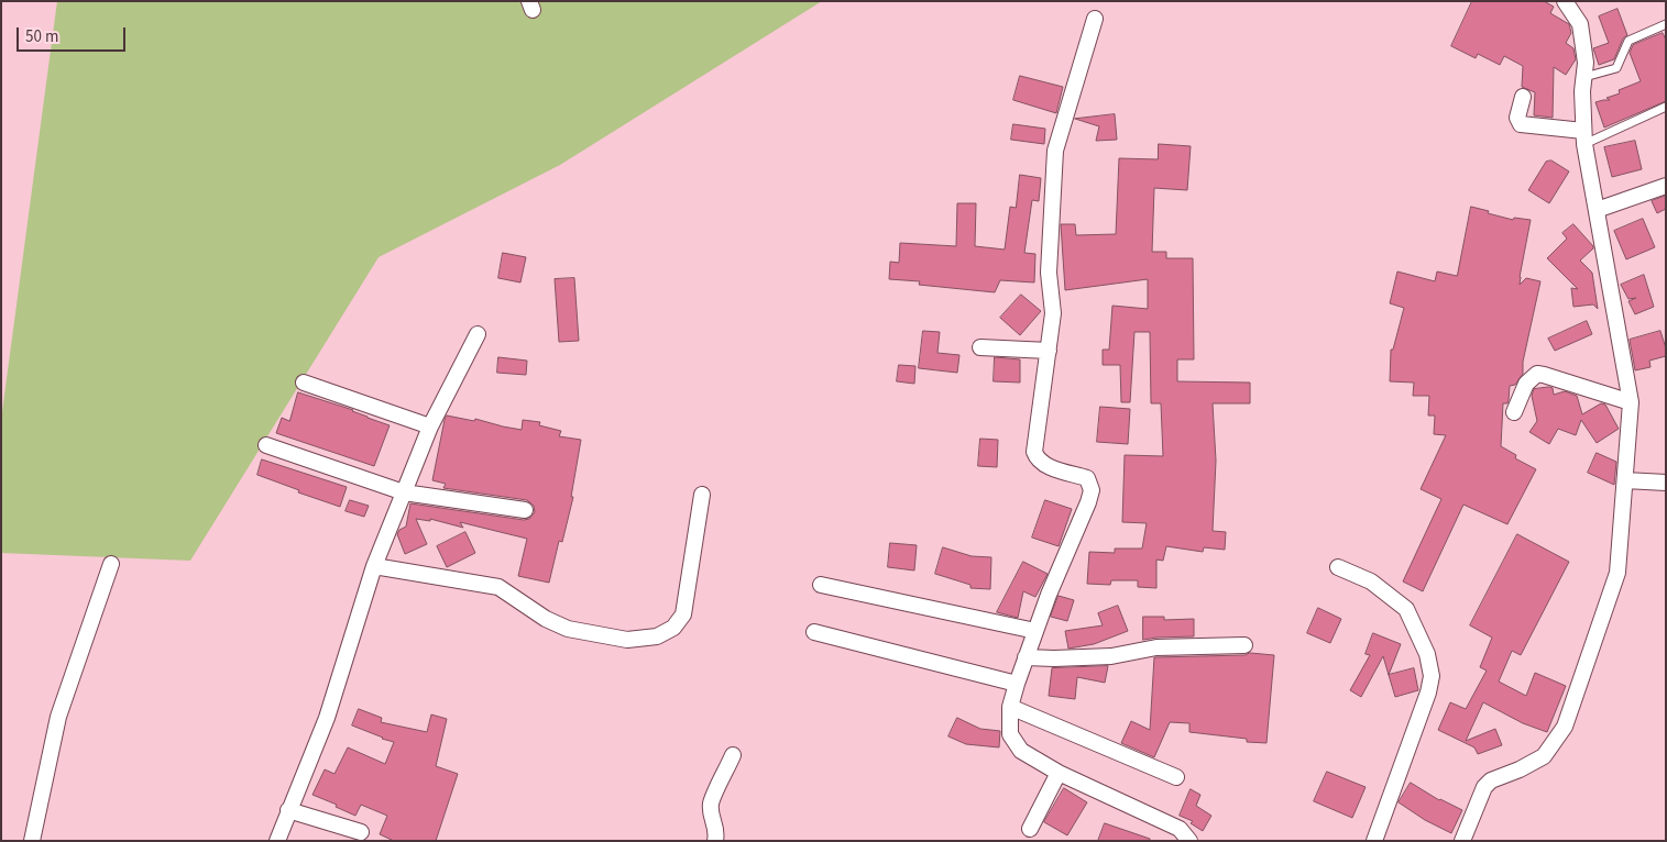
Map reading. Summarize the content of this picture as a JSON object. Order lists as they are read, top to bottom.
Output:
{
  "scale_bar": "50 m"
}
